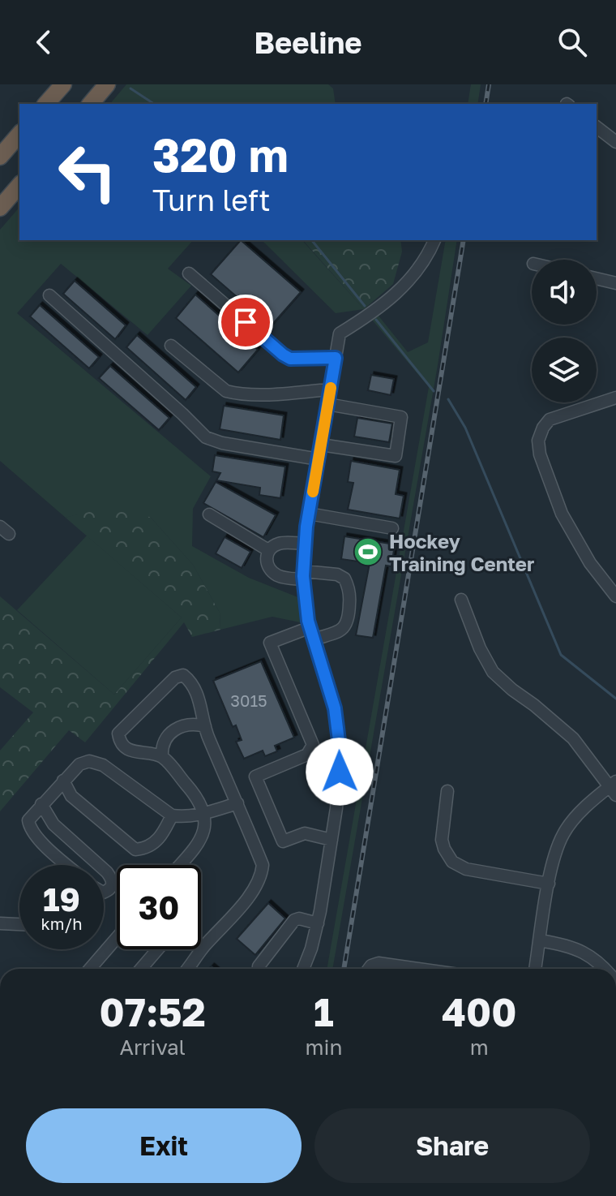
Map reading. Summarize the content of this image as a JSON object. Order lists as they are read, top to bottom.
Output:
{
  "places": {
    "sports": ["Hockey Training Center"]
  },
  "house_numbers": ["3015"],
  "page": {
    "header": "Beeline",
    "turn": ["320 m", "Turn left"],
    "speed": "19 km/h",
    "limit": "30",
    "eta": [
      "07:52",
      "Arrival",
      "1",
      "min",
      "400",
      "m"
    ],
    "buttons": ["Exit", "Share"]
  }
}
